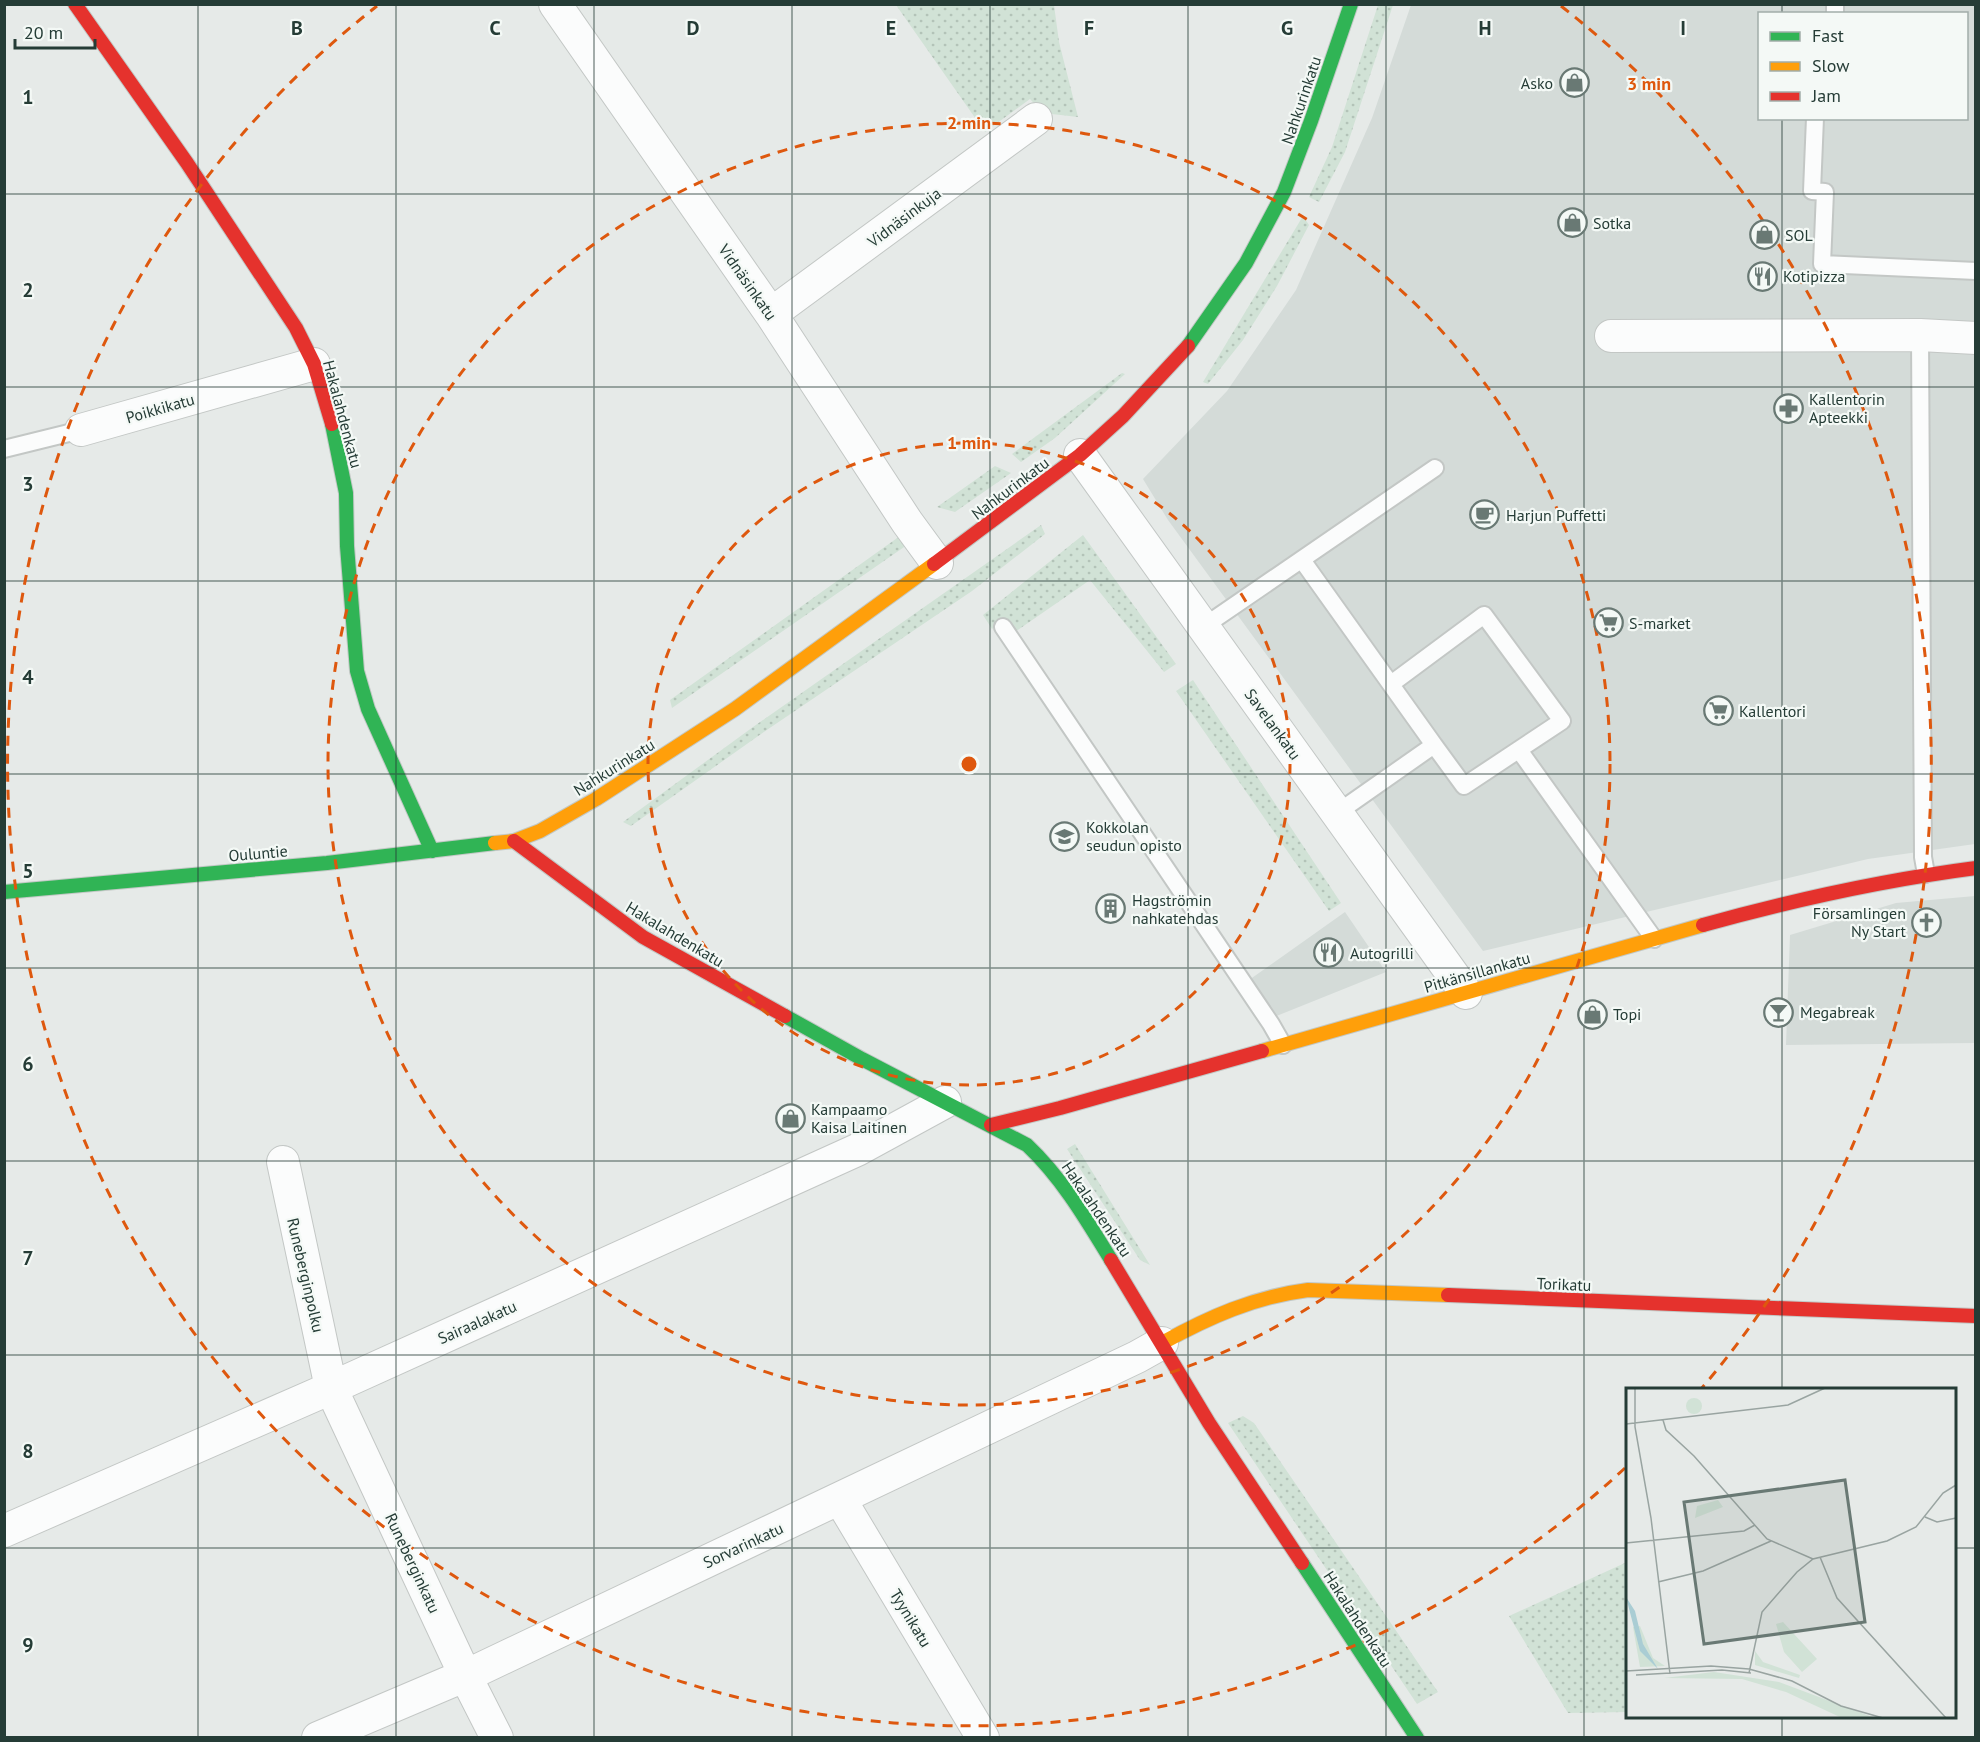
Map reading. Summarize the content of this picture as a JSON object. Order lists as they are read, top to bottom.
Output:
{
  "streets": {
    "street": [
      "Nahkurinkatu",
      "Vidnäsinkuja",
      "Vidnäsinkatu",
      "Poikkikatu",
      "Hakalahdenkatu",
      "Savelankatu",
      "Ouluntie",
      "Pitkänsillankatu",
      "Runeberginpolku",
      "Torikatu",
      "Sairaalakatu",
      "Sorvarinkatu",
      "Runeberginkatu",
      "Tyynikatu"
    ]
  },
  "crossings": [
    ["Nahkurinkatu", "Vidnäsinkatu"],
    ["Nahkurinkatu", "Hakalahdenkatu"],
    ["Nahkurinkatu", "Savelankatu"],
    ["Nahkurinkatu", "Ouluntie"],
    ["Vidnäsinkuja", "Vidnäsinkatu"],
    ["Poikkikatu", "Hakalahdenkatu"],
    ["Hakalahdenkatu", "Ouluntie"],
    ["Hakalahdenkatu", "Pitkänsillankatu"],
    ["Hakalahdenkatu", "Torikatu"],
    ["Hakalahdenkatu", "Sairaalakatu"],
    ["Hakalahdenkatu", "Sorvarinkatu"],
    ["Savelankatu", "Pitkänsillankatu"],
    ["Runeberginpolku", "Sairaalakatu"],
    ["Runeberginpolku", "Runeberginkatu"],
    ["Torikatu", "Sorvarinkatu"],
    ["Sairaalakatu", "Runeberginkatu"],
    ["Sorvarinkatu", "Runeberginkatu"],
    ["Sorvarinkatu", "Tyynikatu"]
  ],
  "places": {
    "shop": [
      "Asko",
      "Sotka",
      "SOL",
      "Topi",
      "Kampaamo Kaisa Laitinen"
    ],
    "restaurant": ["Kotipizza", "Autogrilli"],
    "pharmacy": ["Kallentorin Apteekki"],
    "cafe": ["Harjun Puffetti"],
    "supermarket": ["S-market", "Kallentori"],
    "school or university": ["Kokkolan seudun opisto"],
    "building": ["Hagströmin nahkatehdas"],
    "church": ["Församlingen Ny Start"],
    "bar": ["Megabreak"]
  },
  "legend": ["Fast", "Slow", "Jam"],
  "scale_bar": "20 m",
  "grid": {
    "columns": [
      "B",
      "C",
      "D",
      "E",
      "F",
      "G",
      "H",
      "I"
    ],
    "rows": [
      "1",
      "2",
      "3",
      "4",
      "5",
      "6",
      "7",
      "8",
      "9"
    ]
  },
  "rings": ["3 min", "2 min", "1 min"]
}
